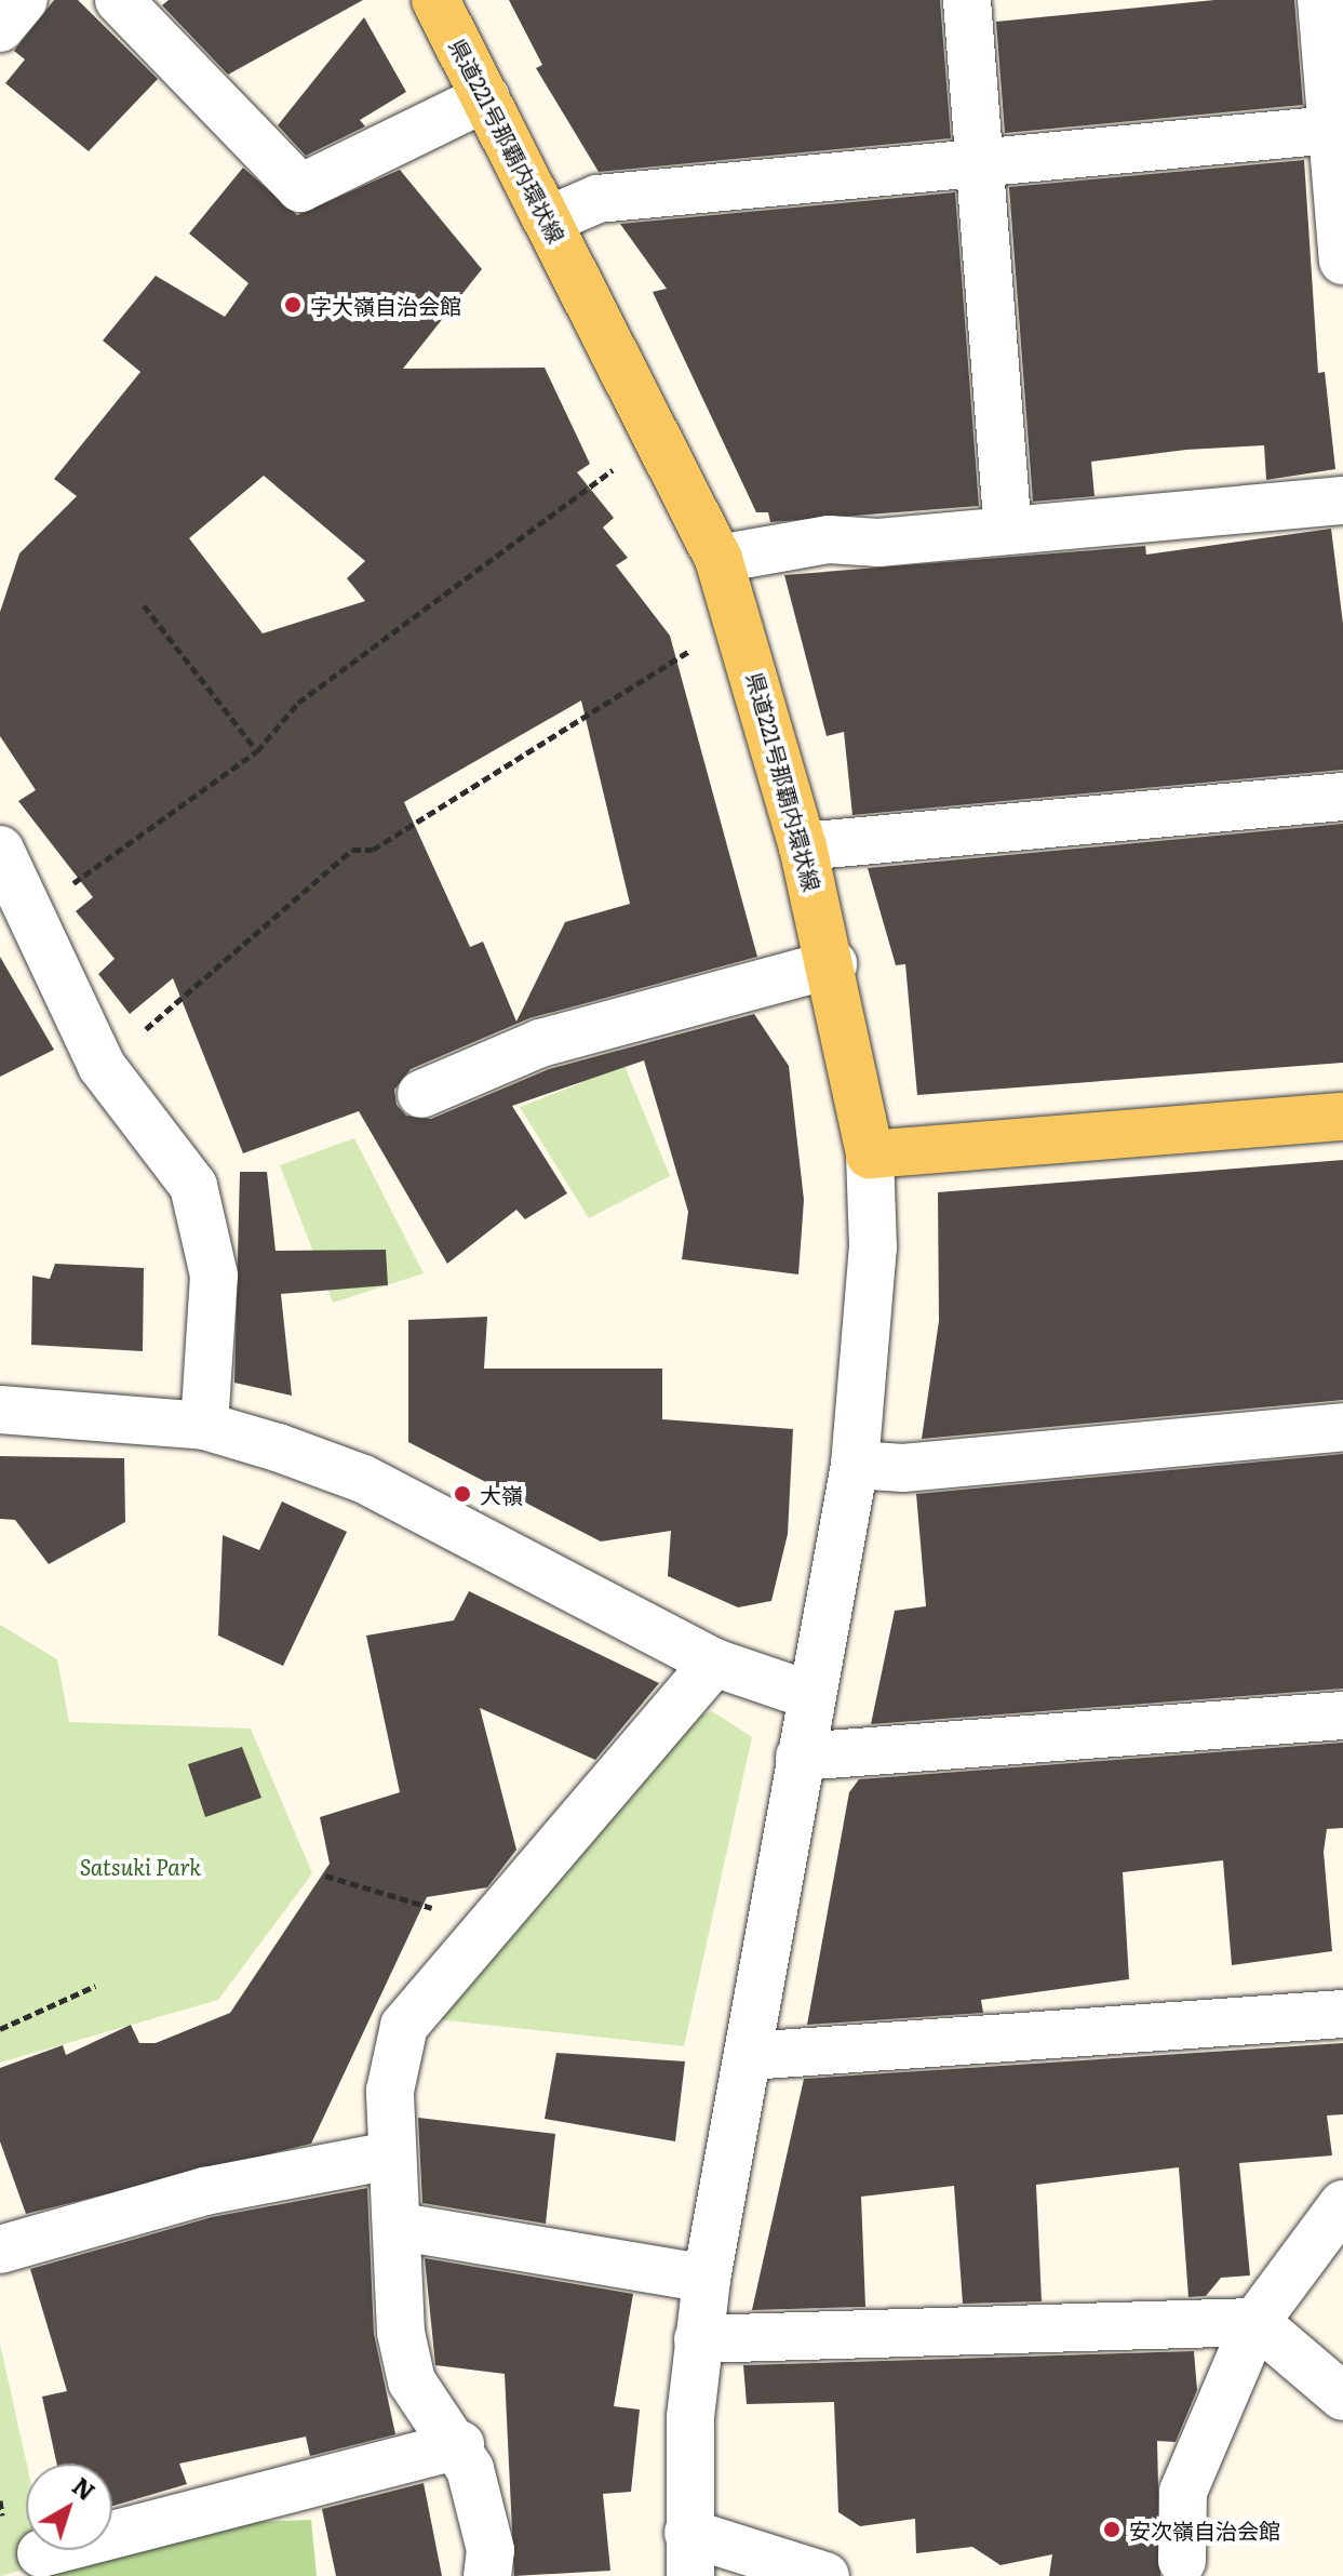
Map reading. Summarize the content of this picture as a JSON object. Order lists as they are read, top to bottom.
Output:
{
  "streets": {
    "main road": ["県道221号那覇内環状線"]
  },
  "parks": ["Satsuki Park"],
  "places": ["字大嶺自治会館", "大嶺", "安次嶺自治会館"],
  "north": "top right"
}
